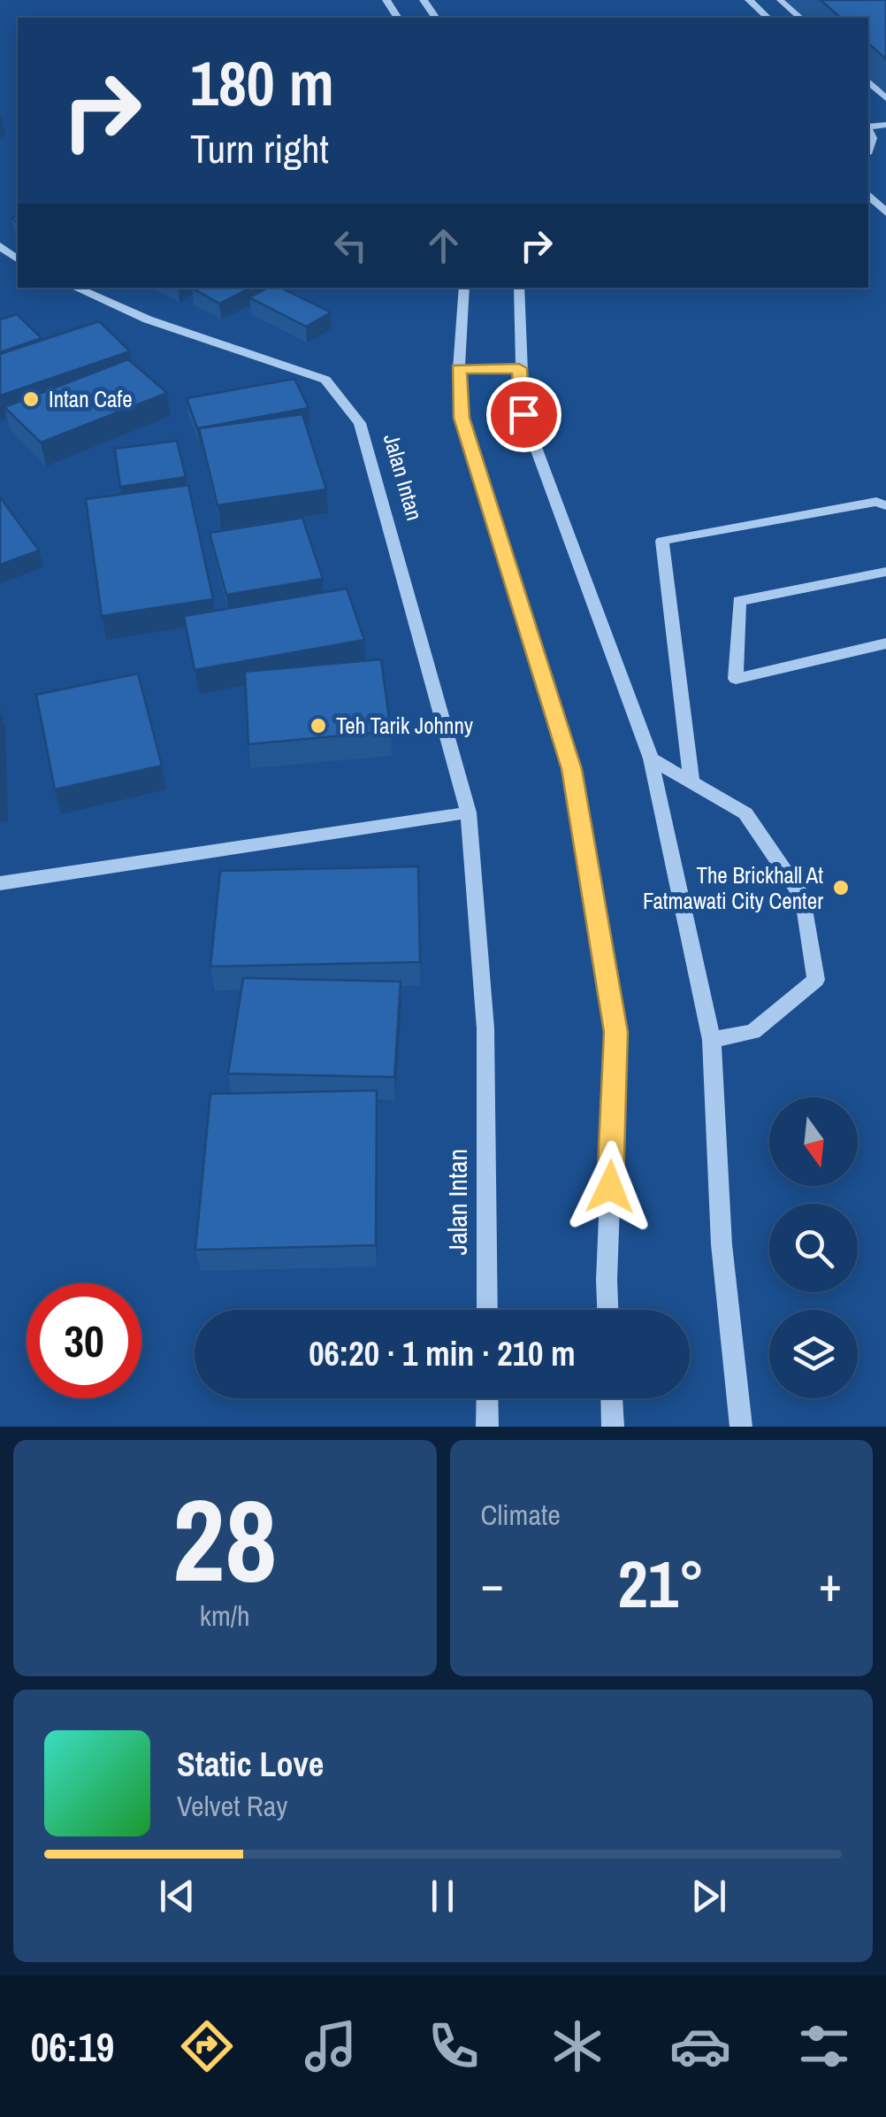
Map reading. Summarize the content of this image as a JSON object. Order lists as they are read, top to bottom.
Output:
{
  "streets": {
    "street": ["Jalan Intan"]
  },
  "places": ["Intan Cafe", "Teh Tarik Johnny", "The Brickhall At Fatmawati City Center"],
  "north": "bottom",
  "page": {
    "turn": ["180 m", "Turn right"],
    "limit": "30",
    "trip": "06:20 · 1 min · 210 m",
    "tile": [
      ["28", "km/h"],
      "Climate"
    ],
    "heat": ["−", "21°", "+"],
    "song": ["Static Love", "Velvet Ray"],
    "tabs": "06:19"
  }
}
